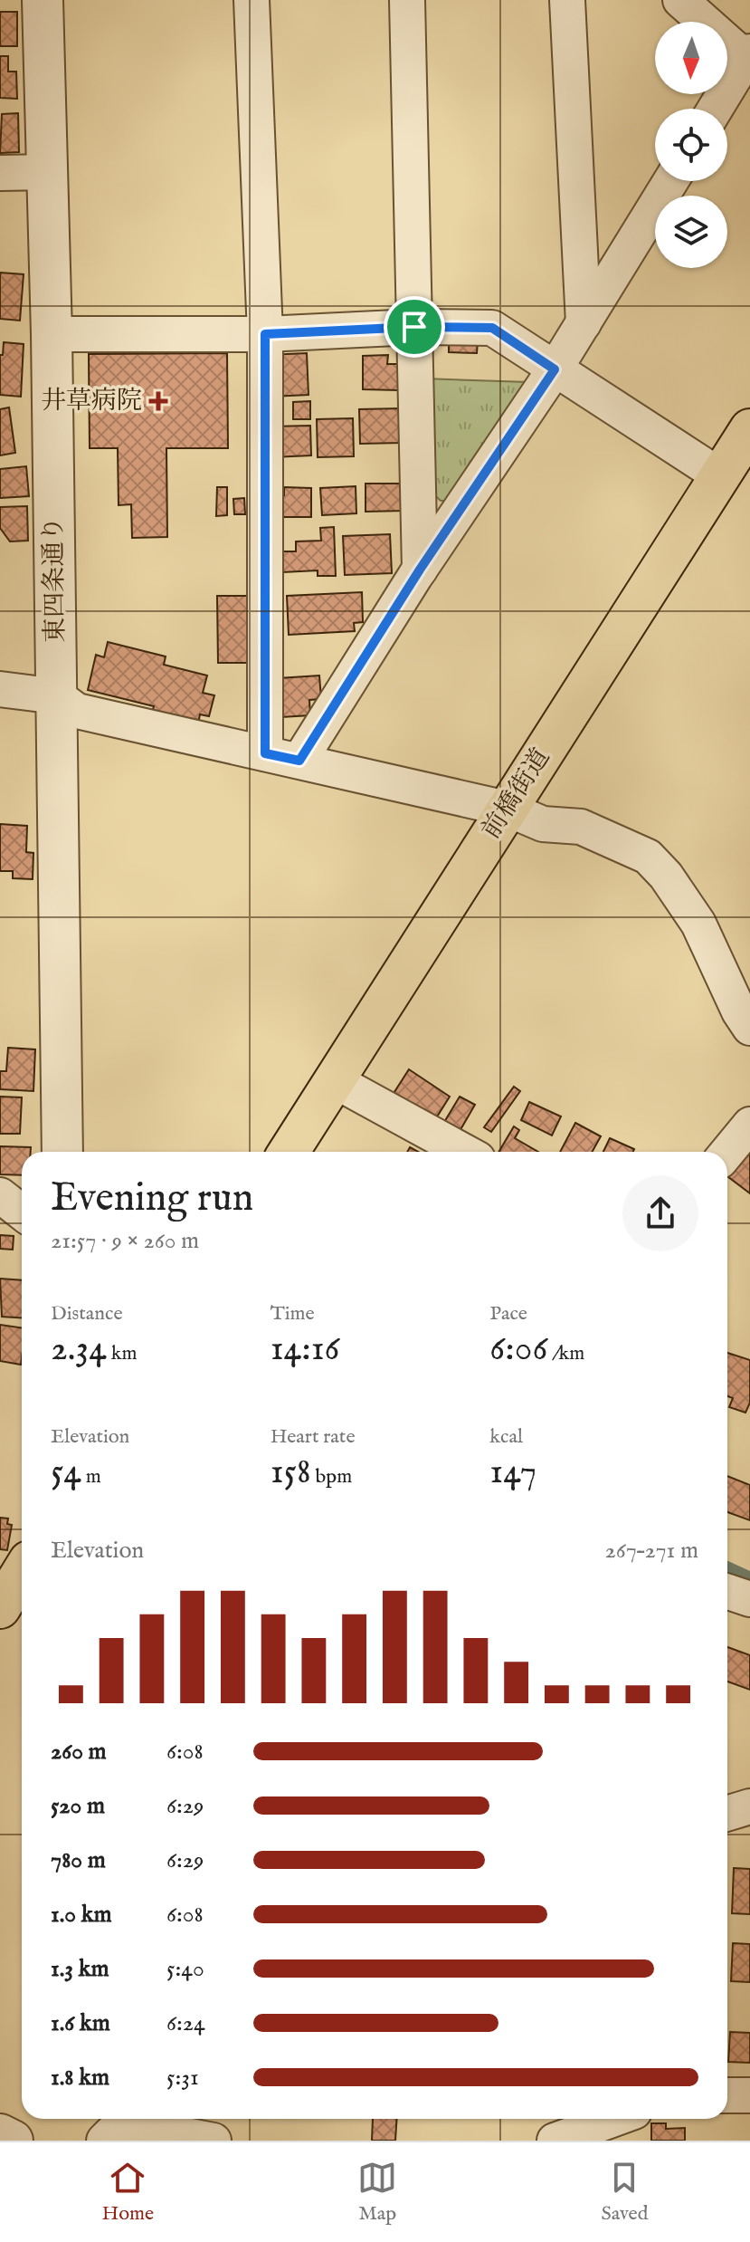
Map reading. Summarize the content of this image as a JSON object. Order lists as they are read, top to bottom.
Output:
{
  "streets": {
    "main road": ["前橋街道"],
    "street": ["東四条通り"]
  },
  "places": {
    "health": ["井草病院"]
  },
  "north": "bottom",
  "page": {
    "heading": ["Evening run", "21:57 · 9 × 260 m"],
    "stats": [
      ["Distance", "2.34 km"],
      ["Time", "14:16"],
      ["Pace", "6:06 /km"],
      ["Elevation", "54 m"],
      ["Heart rate", "158 bpm"],
      ["kcal", "147"]
    ],
    "chart": ["Elevation", "267–271 m"],
    "list": [
      {
        "name": "260 m",
        "note": "6:08"
      },
      {
        "name": "520 m",
        "note": "6:29"
      },
      {
        "name": "780 m",
        "note": "6:29"
      },
      {
        "name": "1.0 km",
        "note": "6:08"
      },
      {
        "name": "1.3 km",
        "note": "5:40"
      },
      {
        "name": "1.6 km",
        "note": "6:24"
      },
      {
        "name": "1.8 km",
        "note": "5:31"
      }
    ],
    "tabs": ["Home", "Map", "Saved"]
  }
}
